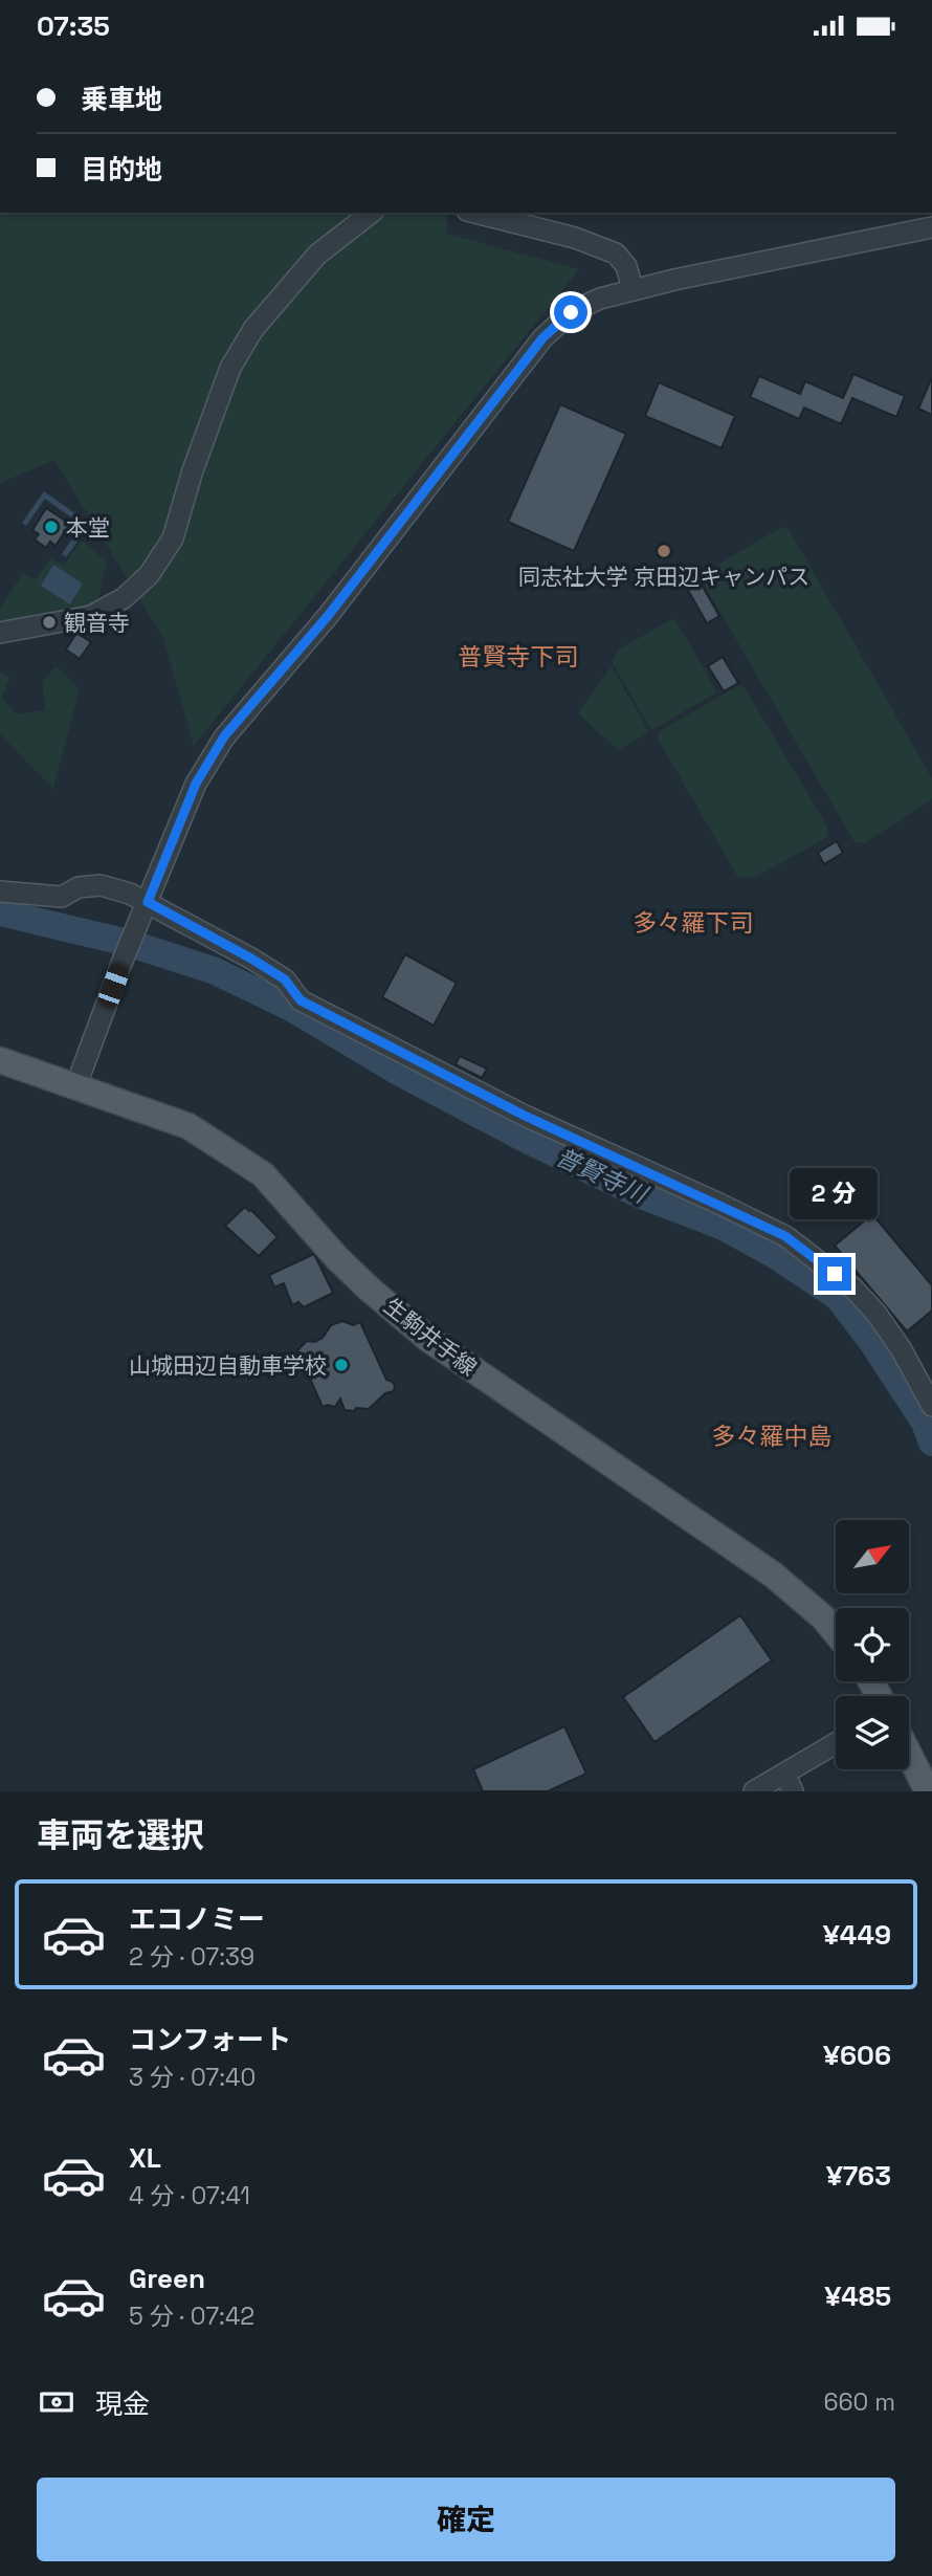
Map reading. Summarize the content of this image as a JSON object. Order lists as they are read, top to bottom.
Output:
{
  "streets": {
    "main road": ["生駒井手線"]
  },
  "districts": ["普賢寺下司", "多々羅下司", "多々羅中島"],
  "water": ["普賢寺川"],
  "places": [
    "本堂",
    "同志社大学 京田辺キャンパス",
    "観音寺",
    "山城田辺自動車学校"
  ],
  "north": "top right",
  "page": {
    "status": "07:35",
    "banner": ["乗車地", "目的地"],
    "bubble": "2 分",
    "heading": "車両を選択",
    "list": [
      {
        "name": "エコノミー",
        "note": "2 分 · 07:39",
        "value": "¥449"
      },
      {
        "name": "コンフォート",
        "note": "3 分 · 07:40",
        "value": "¥606"
      },
      {
        "name": "XL",
        "note": "4 分 · 07:41",
        "value": "¥763"
      },
      {
        "name": "Green",
        "note": "5 分 · 07:42",
        "value": "¥485"
      }
    ],
    "pay": ["現金", "660 m"],
    "buttons": "確定"
  }
}
